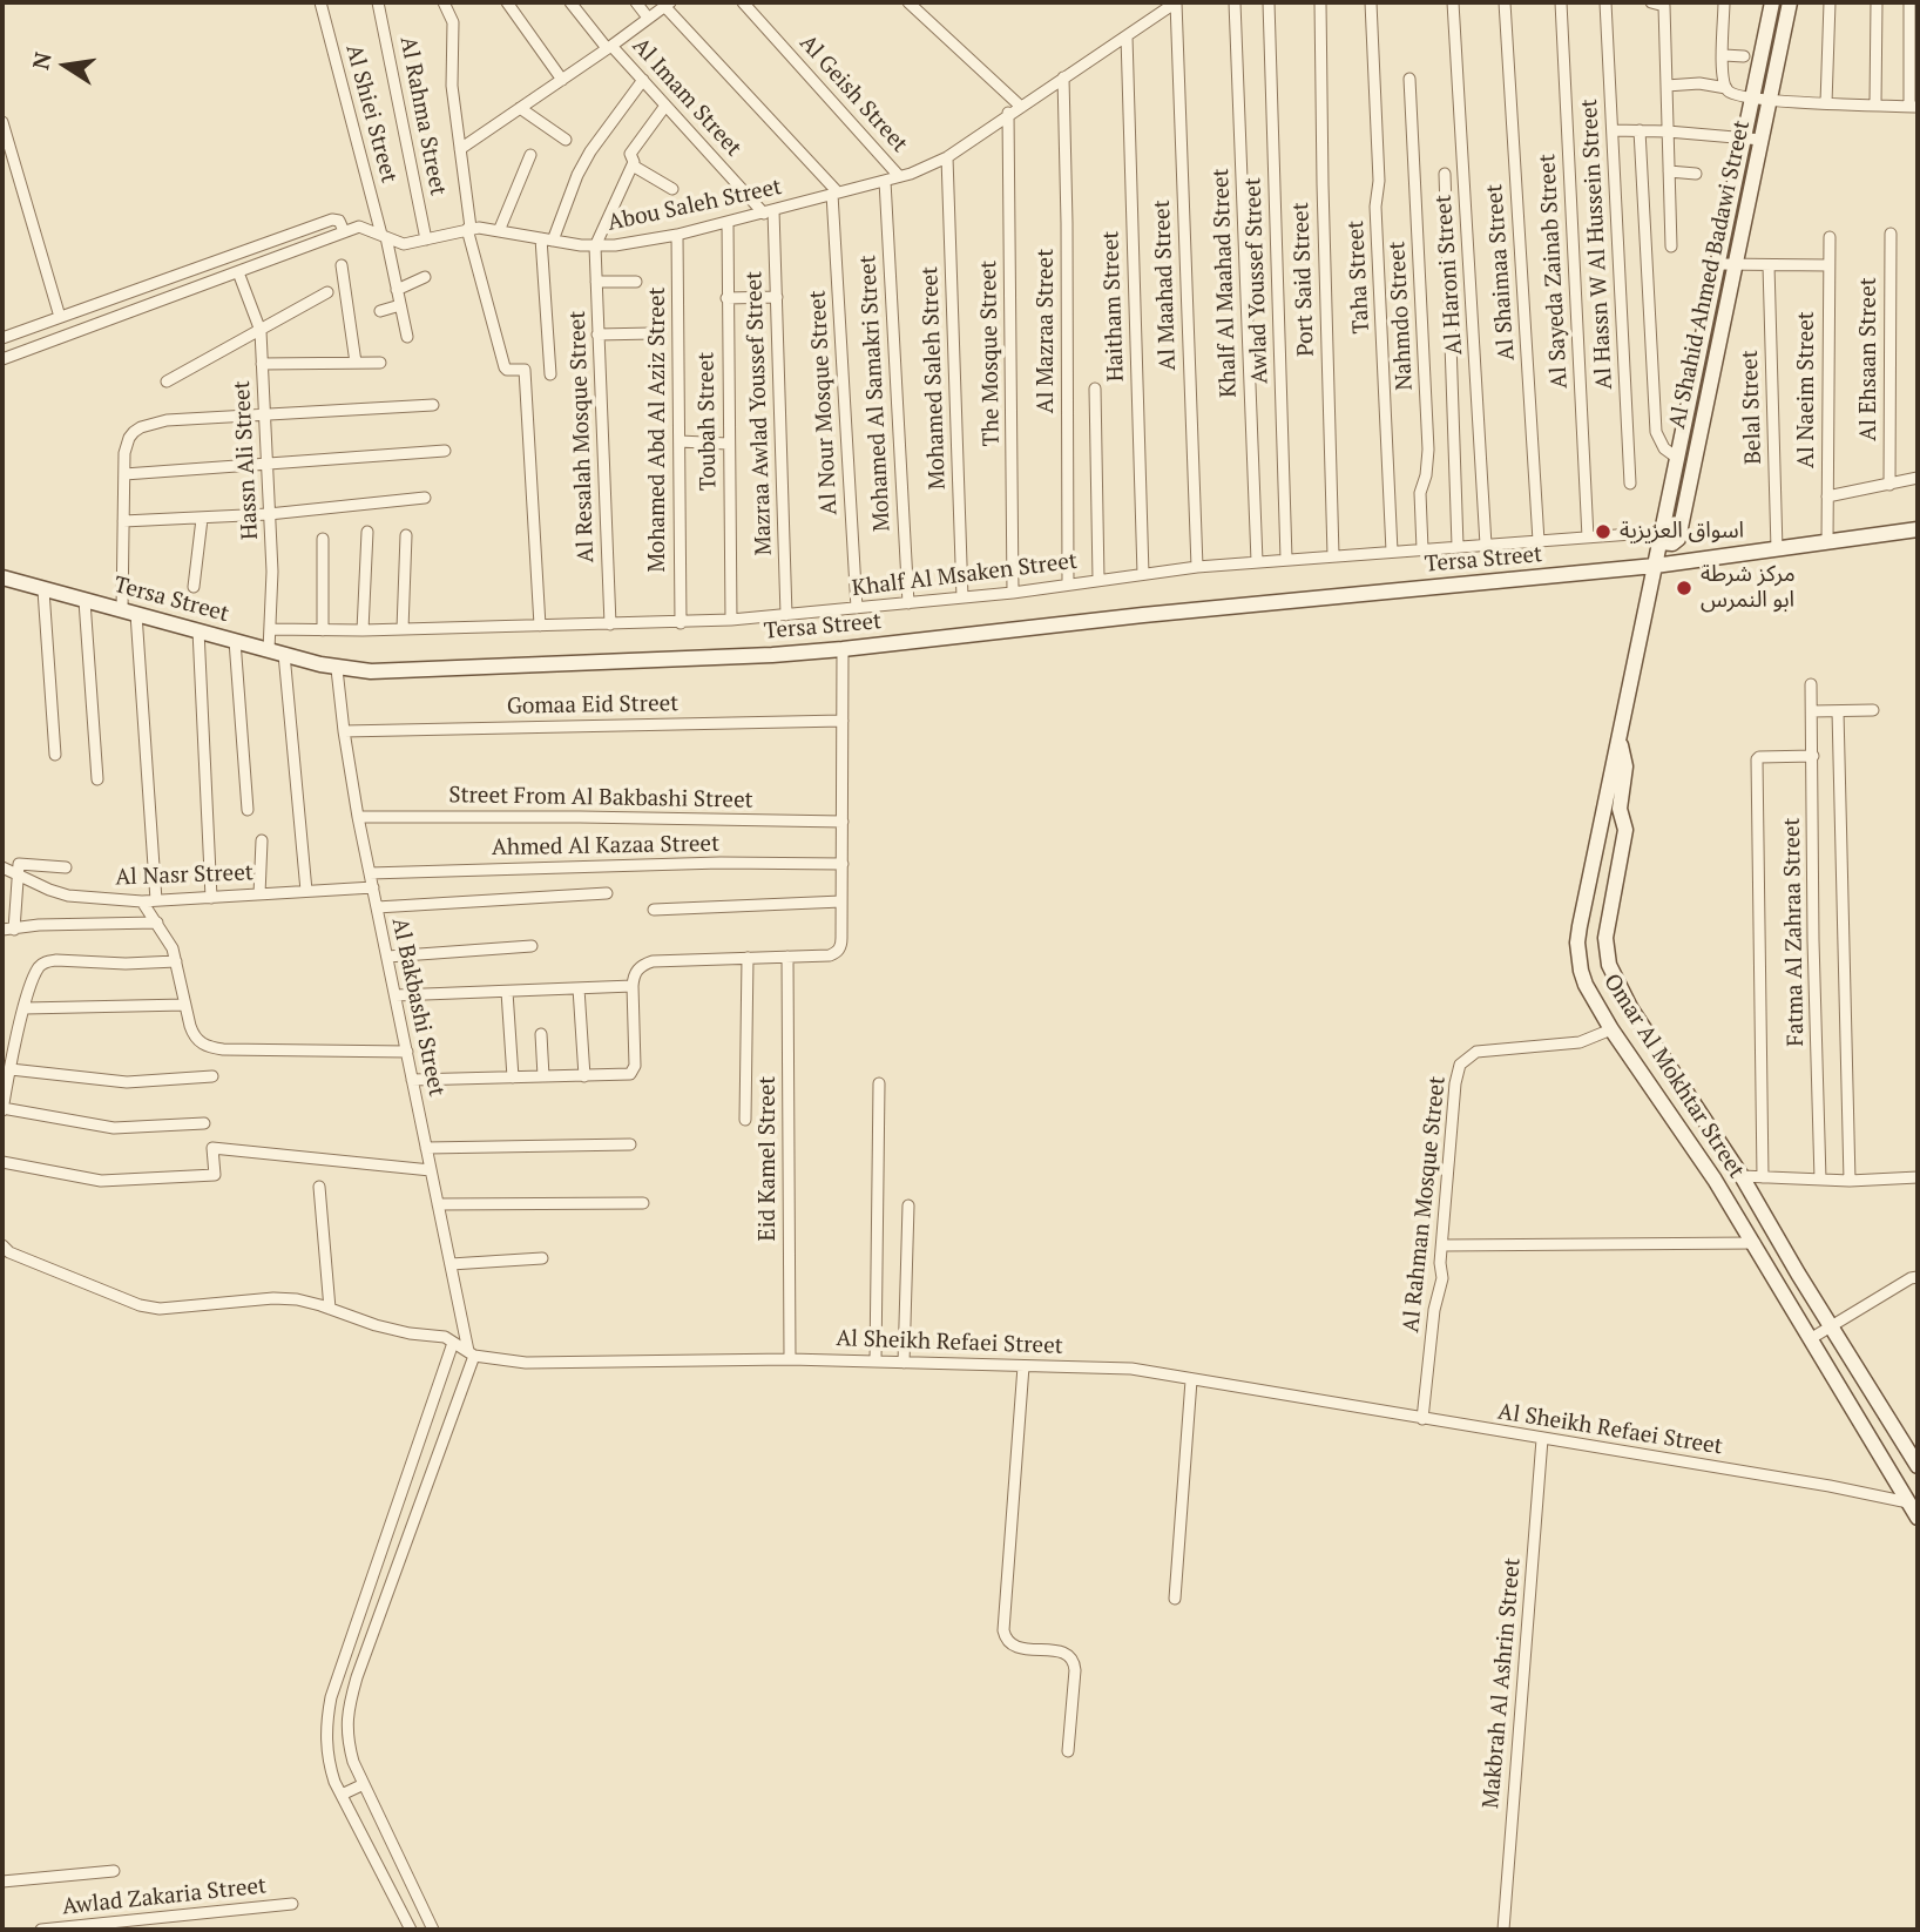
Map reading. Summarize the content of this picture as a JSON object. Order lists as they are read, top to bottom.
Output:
{
  "streets": {
    "street": [
      "Al Geish Street",
      "Al Imam Street",
      "Al Shiei Street",
      "Al Rahma Street",
      "Abou Saleh Street",
      "Al Hassn W Al Hussein Street",
      "Al Sayeda Zainab Street",
      "Al Shaimaa Street",
      "Al Haroni Street",
      "Al Shahid Ahmed Badawi Street",
      "Taha Street",
      "Port Said Street",
      "Awlad Youssef Street",
      "Khalf Al Maahad Street",
      "Al Maahad Street",
      "Haitham Street",
      "Nahmdo Street",
      "Al Mazraa Street",
      "The Mosque Street",
      "Al Ehsaan Street",
      "Mohamed Saleh Street",
      "Al Naeim Street",
      "Mohamed Al Samakri Street",
      "Al Nour Mosque Street",
      "Belal Street",
      "Mazraa Awlad Youssef Street",
      "Toubah Street",
      "Mohamed Abd Al Aziz Street",
      "Al Resalah Mosque Street",
      "Hassn Ali Street",
      "Tersa Street",
      "Khalf Al Msaken Street",
      "Gomaa Eid Street",
      "Street From Al Bakbashi Street",
      "Ahmed Al Kazaa Street",
      "Al Nasr Street",
      "Fatma Al Zahraa Street",
      "Al Bakbashi Street",
      "Omar Al Mokhtar Street",
      "Eid Kamel Street",
      "Al Rahman Mosque Street",
      "Al Sheikh Refaei Street",
      "Makbrah Al Ashrin Street",
      "Awlad Zakaria Street"
    ]
  },
  "crossings": [
    ["Al Geish Street", "Abou Saleh Street"],
    ["Al Imam Street", "Abou Saleh Street"],
    ["Al Imam Street", "Mazraa Awlad Youssef Street"],
    ["Al Shiei Street", "Abou Saleh Street"],
    ["Al Rahma Street", "Abou Saleh Street"],
    ["Abou Saleh Street", "Al Maahad Street"],
    ["Abou Saleh Street", "Haitham Street"],
    ["Abou Saleh Street", "Al Mazraa Street"],
    ["Abou Saleh Street", "The Mosque Street"],
    ["Abou Saleh Street", "Mohamed Saleh Street"],
    ["Abou Saleh Street", "Mohamed Al Samakri Street"],
    ["Abou Saleh Street", "Al Nour Mosque Street"],
    ["Abou Saleh Street", "Mazraa Awlad Youssef Street"],
    ["Abou Saleh Street", "Toubah Street"],
    ["Abou Saleh Street", "Mohamed Abd Al Aziz Street"],
    ["Abou Saleh Street", "Al Resalah Mosque Street"],
    ["Abou Saleh Street", "Hassn Ali Street"],
    ["Al Sayeda Zainab Street", "Khalf Al Msaken Street"],
    ["Al Shaimaa Street", "Khalf Al Msaken Street"],
    ["Al Haroni Street", "Khalf Al Msaken Street"],
    ["Al Shahid Ahmed Badawi Street", "Tersa Street"],
    ["Al Shahid Ahmed Badawi Street", "Khalf Al Msaken Street"],
    ["Al Shahid Ahmed Badawi Street", "Omar Al Mokhtar Street"],
    ["Taha Street", "Khalf Al Msaken Street"],
    ["Port Said Street", "Khalf Al Msaken Street"],
    ["Awlad Youssef Street", "Khalf Al Msaken Street"],
    ["Khalf Al Maahad Street", "Khalf Al Msaken Street"],
    ["Al Maahad Street", "Khalf Al Msaken Street"],
    ["Haitham Street", "Khalf Al Msaken Street"],
    ["Nahmdo Street", "Khalf Al Msaken Street"],
    ["Al Mazraa Street", "Khalf Al Msaken Street"],
    ["The Mosque Street", "Khalf Al Msaken Street"],
    ["Mohamed Saleh Street", "Khalf Al Msaken Street"],
    ["Al Naeim Street", "Tersa Street"],
    ["Mohamed Al Samakri Street", "Khalf Al Msaken Street"],
    ["Al Nour Mosque Street", "Khalf Al Msaken Street"],
    ["Belal Street", "Tersa Street"],
    ["Mazraa Awlad Youssef Street", "Khalf Al Msaken Street"],
    ["Toubah Street", "Khalf Al Msaken Street"],
    ["Mohamed Abd Al Aziz Street", "Khalf Al Msaken Street"],
    ["Al Resalah Mosque Street", "Khalf Al Msaken Street"],
    ["Hassn Ali Street", "Tersa Street"],
    ["Hassn Ali Street", "Khalf Al Msaken Street"],
    ["Hassn Ali Street", "Al Nasr Street"],
    ["Tersa Street", "Al Bakbashi Street"],
    ["Tersa Street", "Omar Al Mokhtar Street"],
    ["Gomaa Eid Street", "Al Bakbashi Street"],
    ["Street From Al Bakbashi Street", "Al Bakbashi Street"],
    ["Ahmed Al Kazaa Street", "Al Bakbashi Street"],
    ["Al Nasr Street", "Al Bakbashi Street"],
    ["Al Bakbashi Street", "Al Sheikh Refaei Street"],
    ["Omar Al Mokhtar Street", "Al Rahman Mosque Street"],
    ["Omar Al Mokhtar Street", "Al Sheikh Refaei Street"],
    ["Eid Kamel Street", "Al Sheikh Refaei Street"],
    ["Al Rahman Mosque Street", "Al Sheikh Refaei Street"],
    ["Al Sheikh Refaei Street", "Makbrah Al Ashrin Street"]
  ],
  "places": ["اسواق العزيزية", "مركز شرطة ابو النمرس"],
  "north": "left"
}
